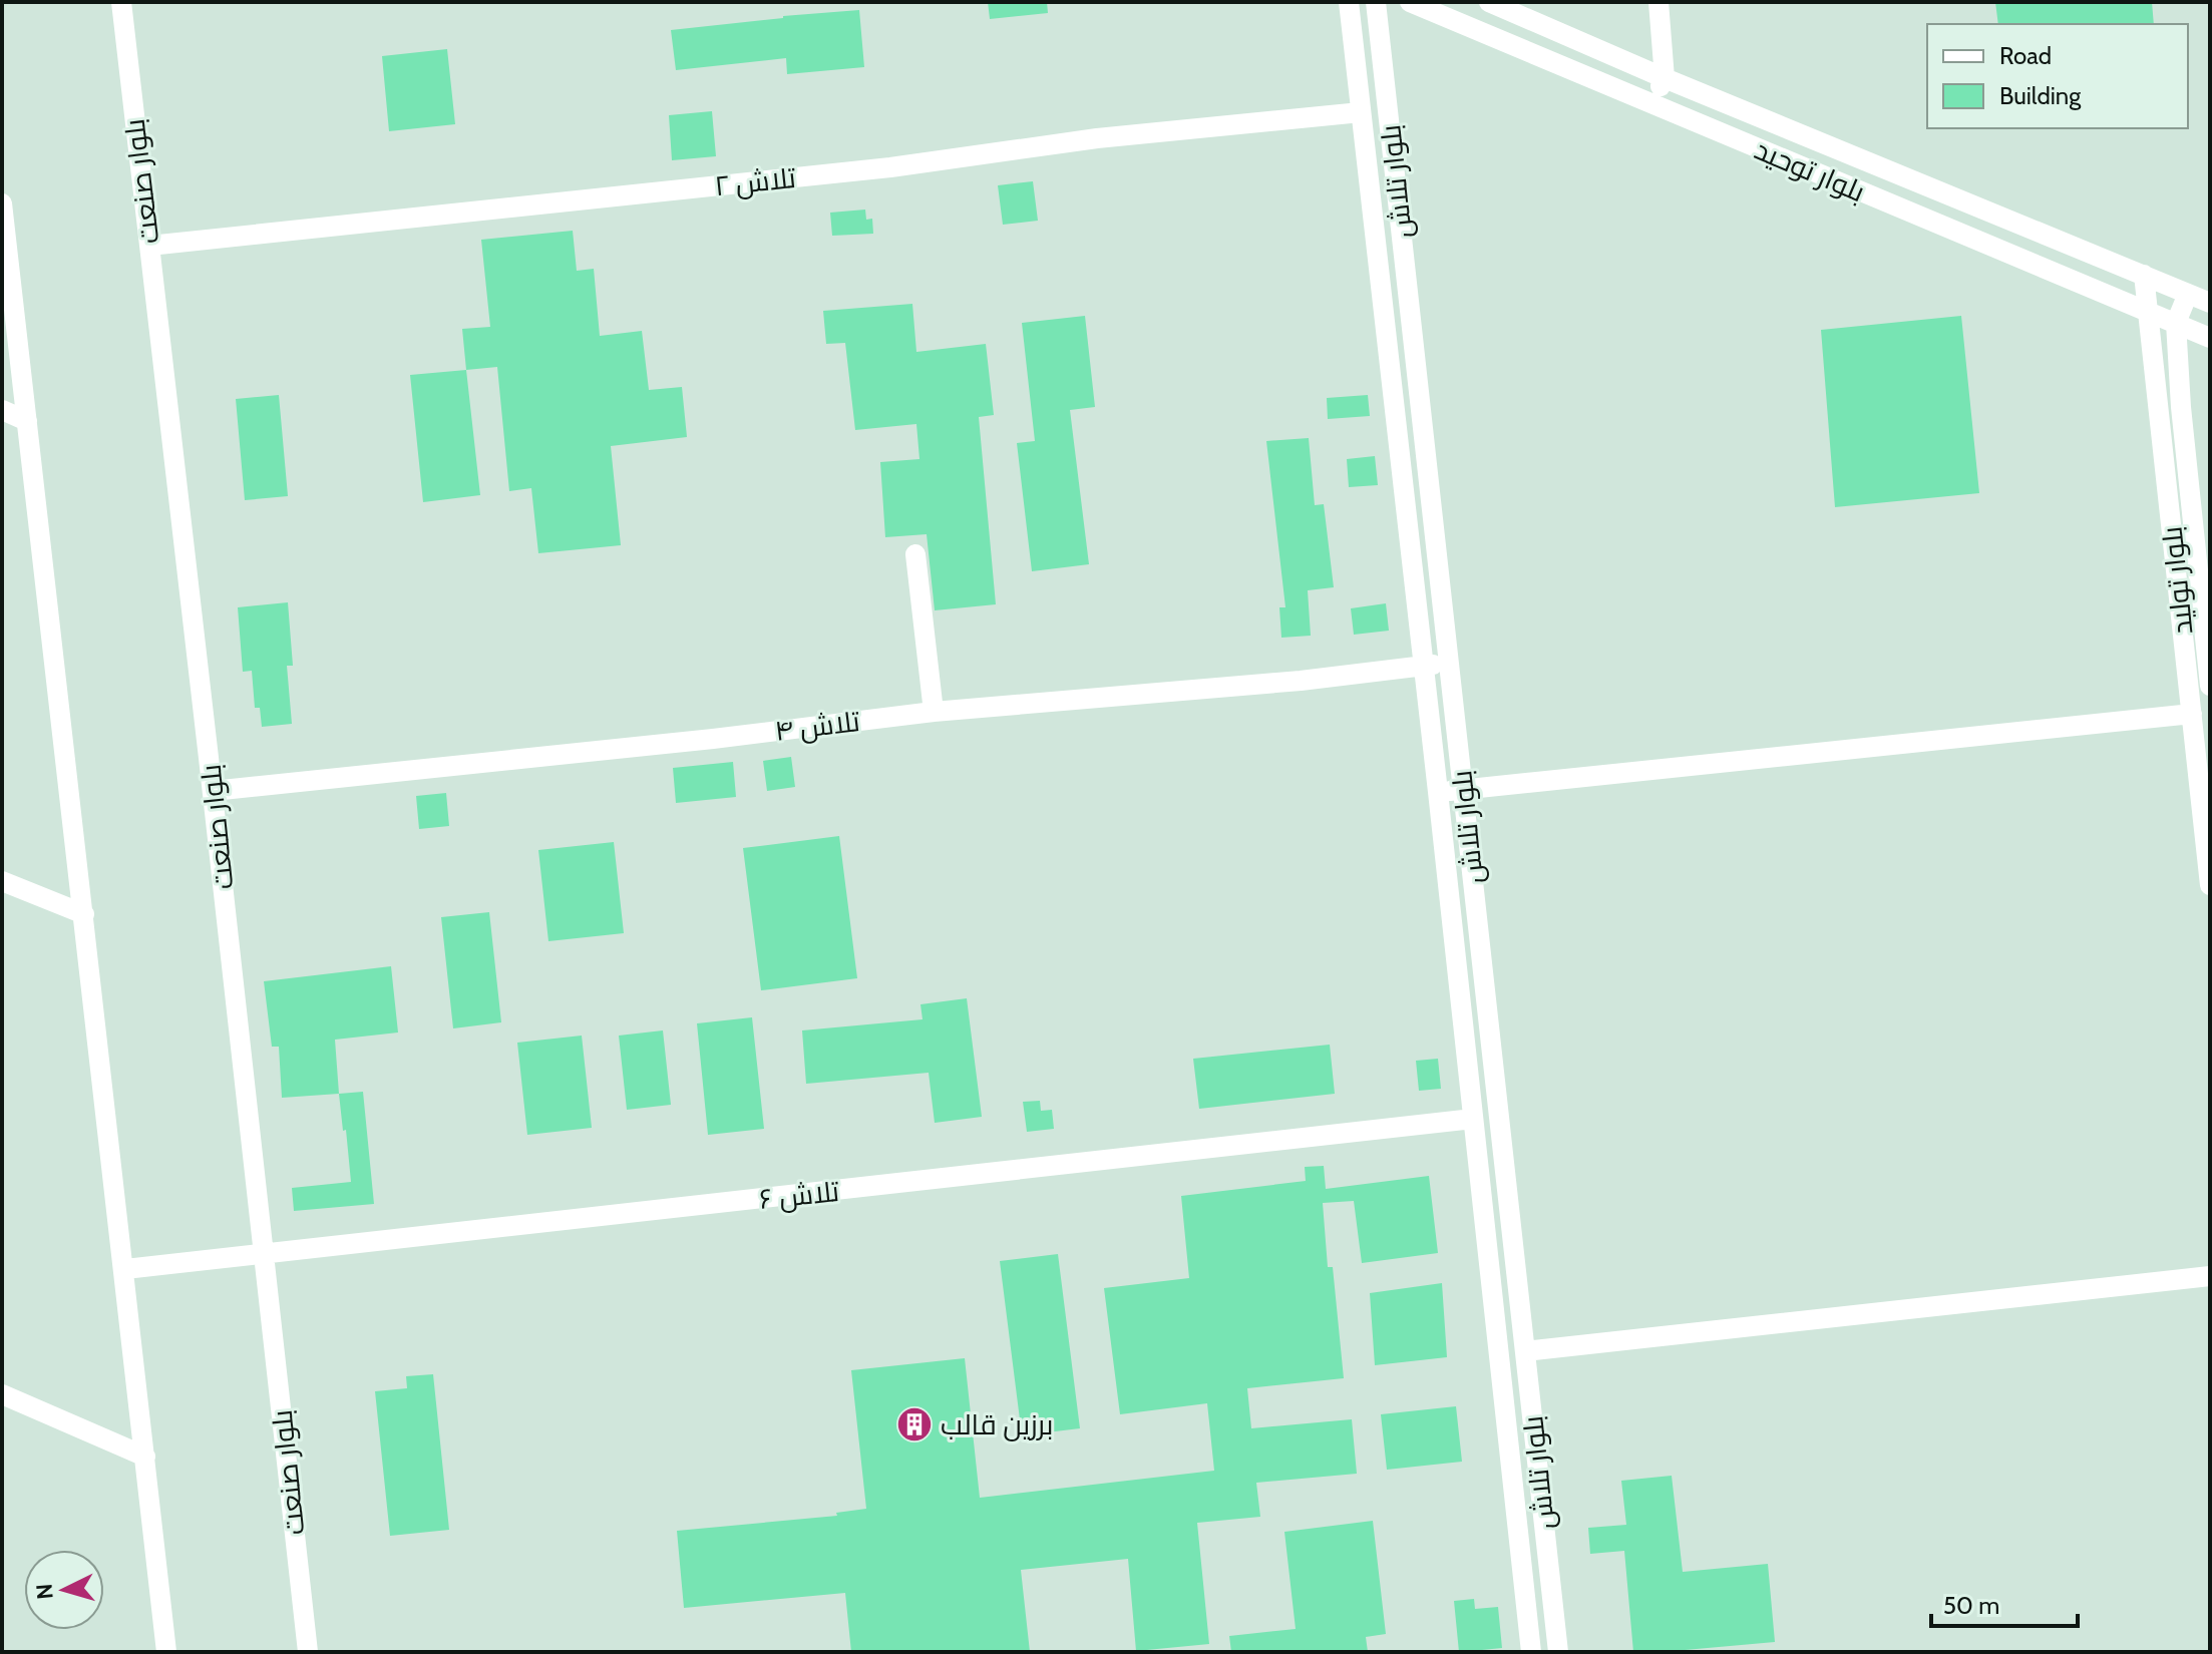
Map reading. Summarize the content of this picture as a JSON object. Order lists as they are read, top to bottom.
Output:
{
  "streets": {
    "street": [
      "بلوار توحید",
      "بلوار صنعت",
      "تلاش ۲",
      "بلوار تلاش",
      "بلوار تولید",
      "تلاش ۴",
      "تلاش ۶"
    ]
  },
  "crossings": [
    ["بلوار توحید", "بلوار تولید"],
    ["بلوار صنعت", "تلاش ۲"],
    ["بلوار صنعت", "تلاش ۴"],
    ["بلوار صنعت", "تلاش ۶"],
    ["تلاش ۲", "بلوار تلاش"],
    ["بلوار تلاش", "تلاش ۴"],
    ["بلوار تلاش", "تلاش ۶"]
  ],
  "places": {
    "building": ["برزین قالب"]
  },
  "legend": ["Road", "Building"],
  "scale_bar": "50 m",
  "north": "left"
}
